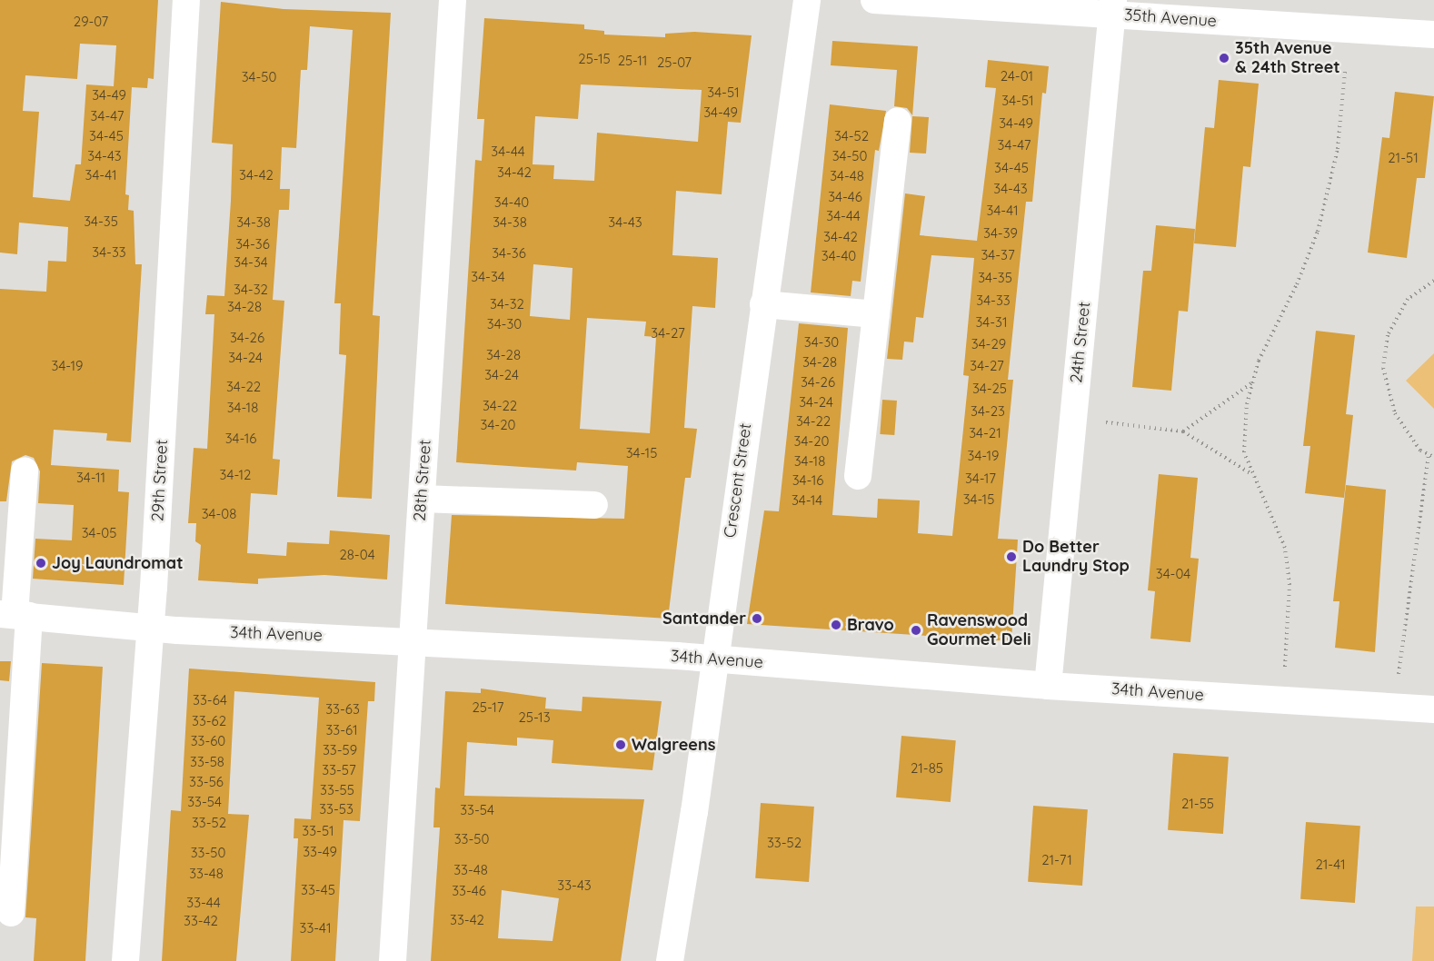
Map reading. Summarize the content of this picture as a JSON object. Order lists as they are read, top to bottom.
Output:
{
  "streets": {
    "street": [
      "35th Avenue",
      "24th Street",
      "29th Street",
      "28th Street",
      "Crescent Street",
      "34th Avenue"
    ]
  },
  "crossings": [
    ["35th Avenue", "24th Street"],
    ["24th Street", "34th Avenue"],
    ["29th Street", "34th Avenue"],
    ["28th Street", "34th Avenue"],
    ["Crescent Street", "34th Avenue"]
  ],
  "places": [
    "35th Avenue & 24th Street",
    "Do Better Laundry Stop",
    "Joy Laundromat",
    "Santander",
    "Bravo",
    "Ravenswood Gourmet Deli",
    "Walgreens"
  ],
  "house_numbers": [
    "29-07",
    "25-15",
    "25-11",
    "25-07",
    "24-01",
    "34-50",
    "34-51",
    "34-49",
    "34-51",
    "34-49",
    "34-47",
    "34-49",
    "34-45",
    "34-52",
    "34-47",
    "34-44",
    "34-43",
    "34-50",
    "21-51",
    "34-45",
    "34-42",
    "34-41",
    "34-42",
    "34-48",
    "34-43",
    "34-46",
    "34-40",
    "34-41",
    "34-44",
    "34-35",
    "34-38",
    "34-38",
    "34-43",
    "34-39",
    "34-42",
    "34-36",
    "34-33",
    "34-36",
    "34-37",
    "34-40",
    "34-34",
    "34-34",
    "34-35",
    "34-32",
    "34-33",
    "34-32",
    "34-28",
    "34-31",
    "34-30",
    "34-27",
    "34-26",
    "34-30",
    "34-29",
    "34-28",
    "34-24",
    "34-28",
    "34-19",
    "34-27",
    "34-24",
    "34-26",
    "34-22",
    "34-25",
    "34-24",
    "34-22",
    "34-18",
    "34-23",
    "34-22",
    "34-20",
    "34-21",
    "34-16",
    "34-20",
    "34-15",
    "34-19",
    "34-18",
    "34-12",
    "34-11",
    "34-17",
    "34-16",
    "34-15",
    "34-14",
    "34-08",
    "34-05",
    "28-04",
    "34-04",
    "33-64",
    "25-17",
    "33-63",
    "25-13",
    "33-62",
    "33-61",
    "33-60",
    "33-59",
    "33-58",
    "21-85",
    "33-57",
    "33-56",
    "33-55",
    "33-54",
    "21-55",
    "33-53",
    "33-54",
    "33-52",
    "33-51",
    "33-50",
    "33-52",
    "33-49",
    "33-50",
    "21-71",
    "21-41",
    "33-48",
    "33-48",
    "33-43",
    "33-45",
    "33-46",
    "33-44",
    "33-42",
    "33-42",
    "33-41"
  ]
}
